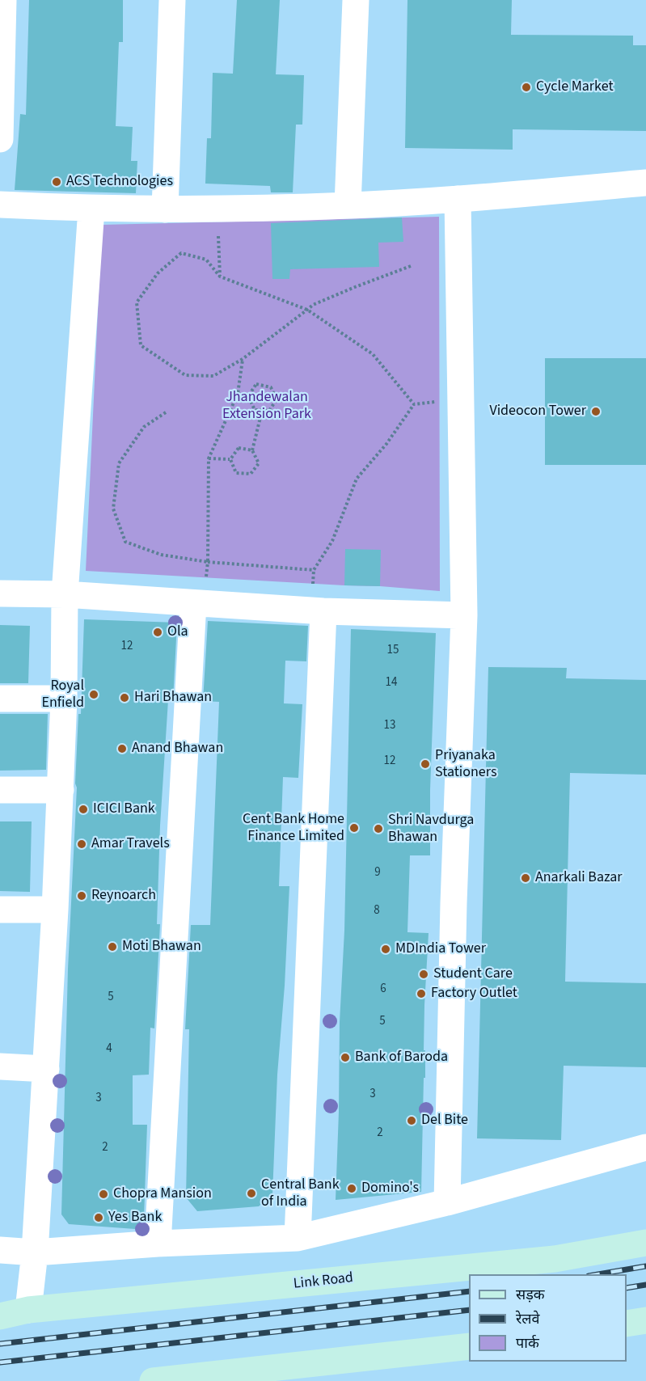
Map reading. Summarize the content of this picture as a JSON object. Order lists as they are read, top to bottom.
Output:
{
  "streets": {
    "main road": ["Link Road"]
  },
  "parks": ["Jhandewalan Extension Park"],
  "places": [
    "Cycle Market",
    "ACS Technologies",
    "Videocon Tower",
    "Ola",
    "Royal Enfield",
    "Hari Bhawan",
    "Anand Bhawan",
    "Priyanaka Stationers",
    "ICICI Bank",
    "Cent Bank Home Finance Limited",
    "Shri Navdurga Bhawan",
    "Amar Travels",
    "Anarkali Bazar",
    "Reynoarch",
    "Moti Bhawan",
    "MDIndia Tower",
    "Student Care",
    "Factory Outlet",
    "Bank of Baroda",
    "Del Bite",
    "Domino's",
    "Central Bank of India",
    "Chopra Mansion",
    "Yes Bank"
  ],
  "house_numbers": [
    "12",
    "15",
    "14",
    "13",
    "12",
    "9",
    "8",
    "6",
    "5",
    "5",
    "4",
    "3",
    "3",
    "2",
    "2"
  ],
  "legend": ["सड़क", "रेलवे", "पार्क"]
}
